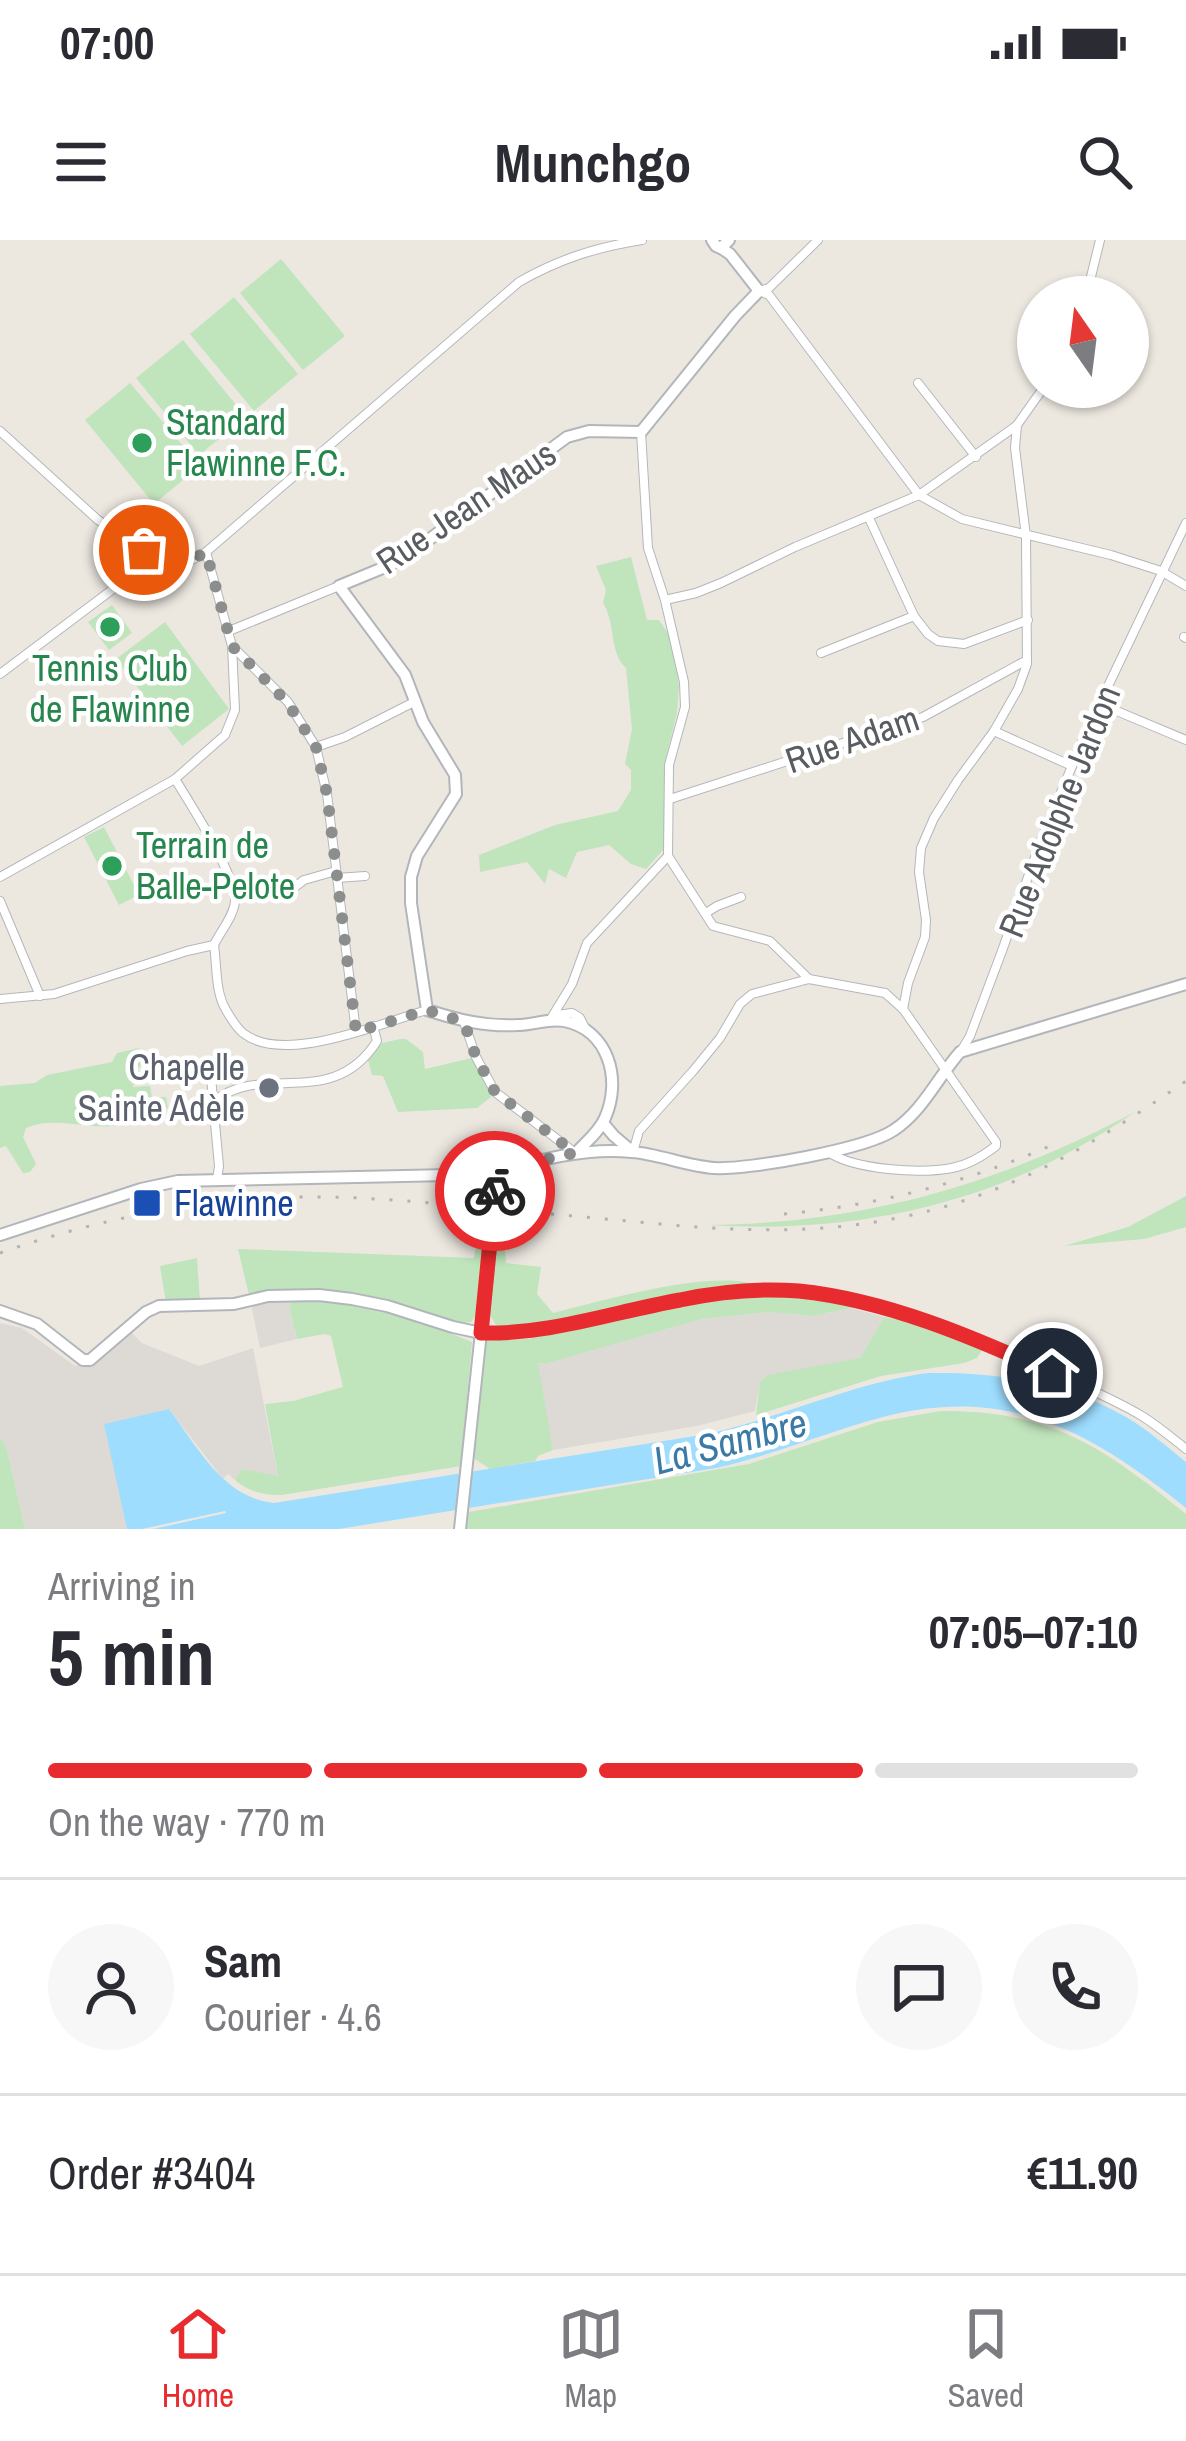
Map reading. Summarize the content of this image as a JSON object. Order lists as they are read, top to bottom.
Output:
{
  "streets": {
    "street": ["Rue Jean Maus", "Rue Adam", "Rue Adolphe Jardon"]
  },
  "water": ["La Sambre"],
  "places": {
    "other": [
      "Standard Flawinne F.C.",
      "Tennis Club de Flawinne",
      "Terrain de Balle-Pelote",
      "Chapelle Sainte Adèle"
    ],
    "transit": ["Flawinne"]
  },
  "north": "top",
  "page": {
    "status": "07:00",
    "header": "Munchgo",
    "heading": ["5 min", "Arriving in", "07:05–07:10"],
    "panel": [
      "Sam",
      "Courier · 4.6",
      "Order #3404",
      "€11.90"
    ],
    "bar": "On the way · 770 m",
    "tabs": ["Home", "Map", "Saved"]
  }
}
